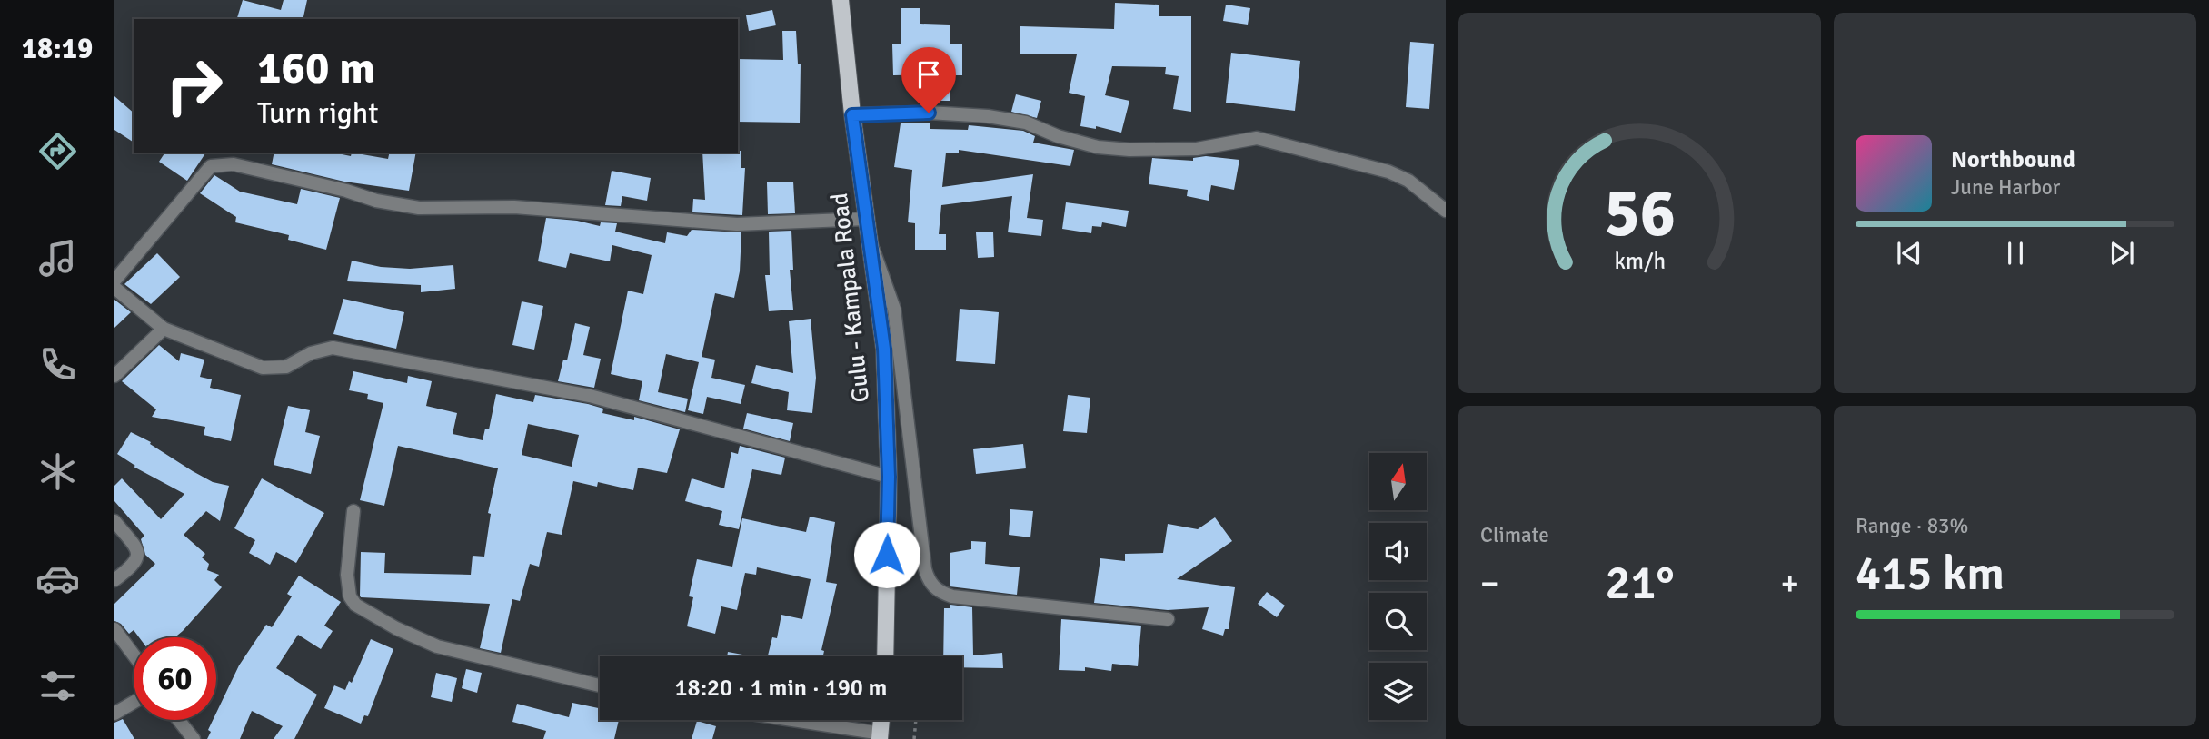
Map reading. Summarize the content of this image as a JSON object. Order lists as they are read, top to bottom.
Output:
{
  "streets": {
    "main road": ["Gulu - Kampala Road"]
  },
  "north": "top",
  "page": {
    "tabs": "18:19",
    "turn": ["160 m", "Turn right"],
    "song": ["Northbound", "June Harbor"],
    "tile": [
      "Climate",
      ["Range · 83%", "415 km"]
    ],
    "heat": ["−", "21°", "+"],
    "limit": "60",
    "trip": "18:20 · 1 min · 190 m",
    "gauge": ["56", "km/h"]
  }
}
